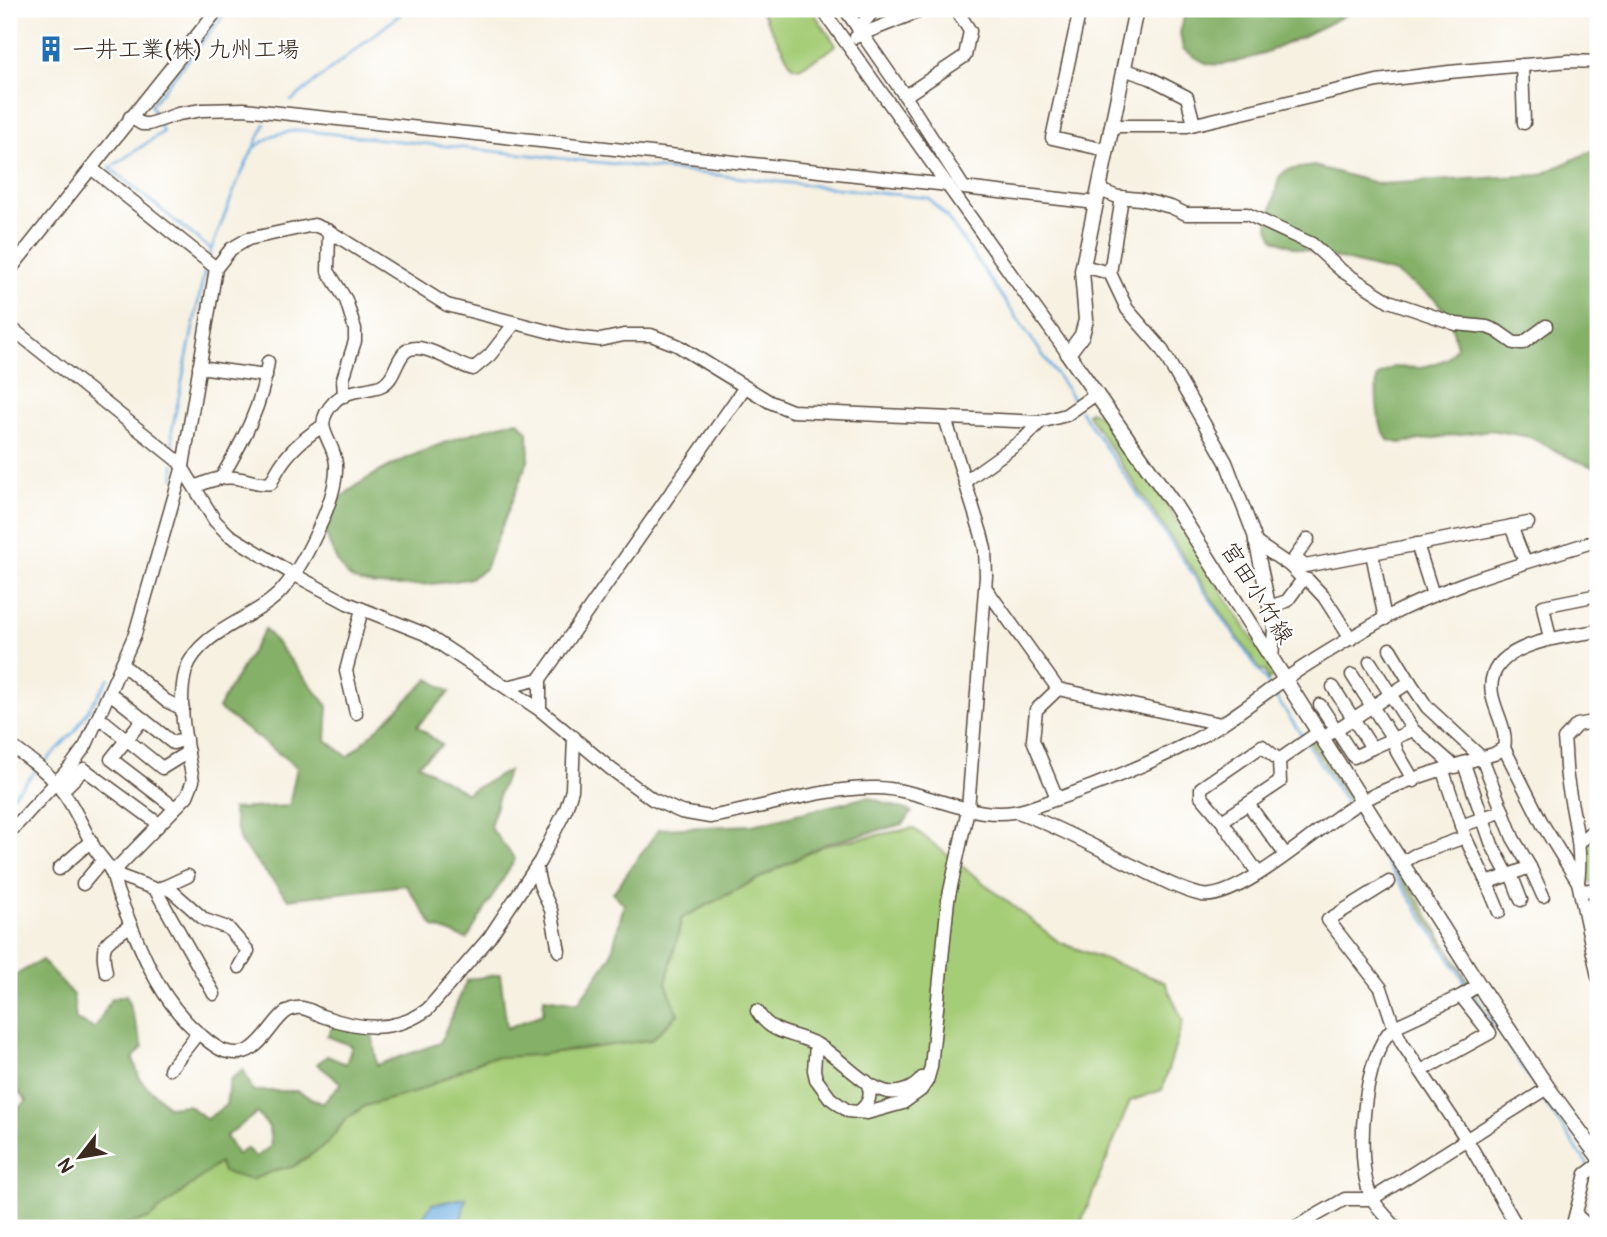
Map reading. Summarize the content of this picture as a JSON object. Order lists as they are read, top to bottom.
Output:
{
  "streets": {
    "main road": ["宮田小竹線"]
  },
  "places": {
    "building": ["一井工業(株) 九州工場"]
  },
  "north": "bottom left"
}
